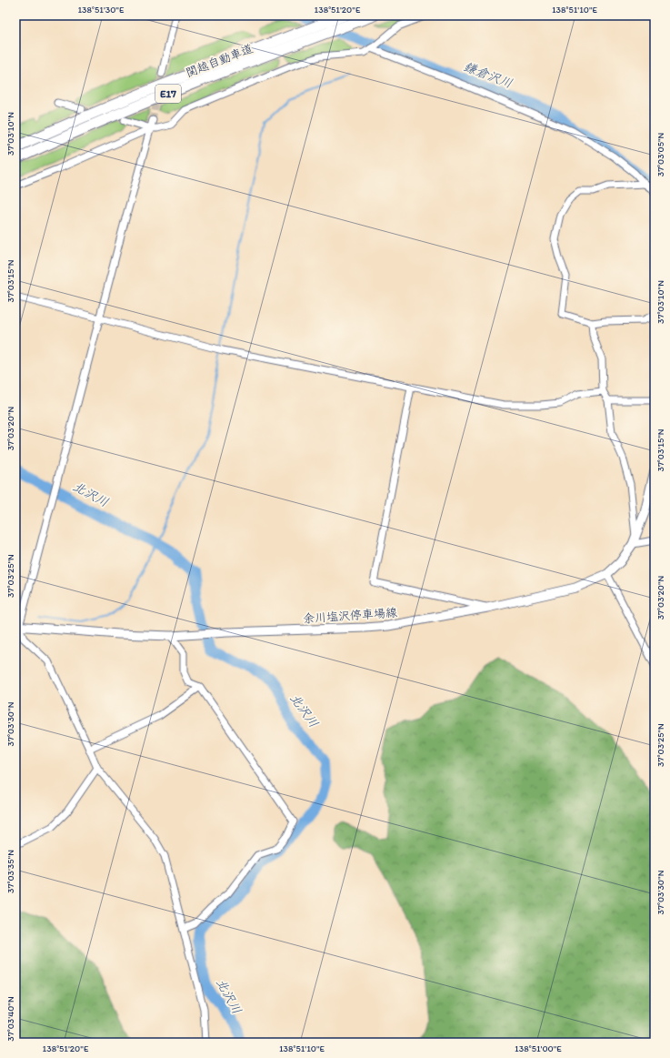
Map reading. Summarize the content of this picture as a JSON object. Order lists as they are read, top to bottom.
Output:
{
  "streets": {
    "highway": ["関越自動車道", "E17"],
    "main road": ["余川塩沢停車場線"]
  },
  "water": ["鎌倉沢川", "北沢川"],
  "coordinates": [
    "138°51'30\"E",
    "138°51'20\"E",
    "138°51'10\"E",
    "37°03'10\"N",
    "37°03'05\"N",
    "37°03'15\"N",
    "37°03'20\"N",
    "37°03'25\"N",
    "37°03'30\"N",
    "37°03'35\"N",
    "37°03'40\"N",
    "138°51'00\"E"
  ]
}
